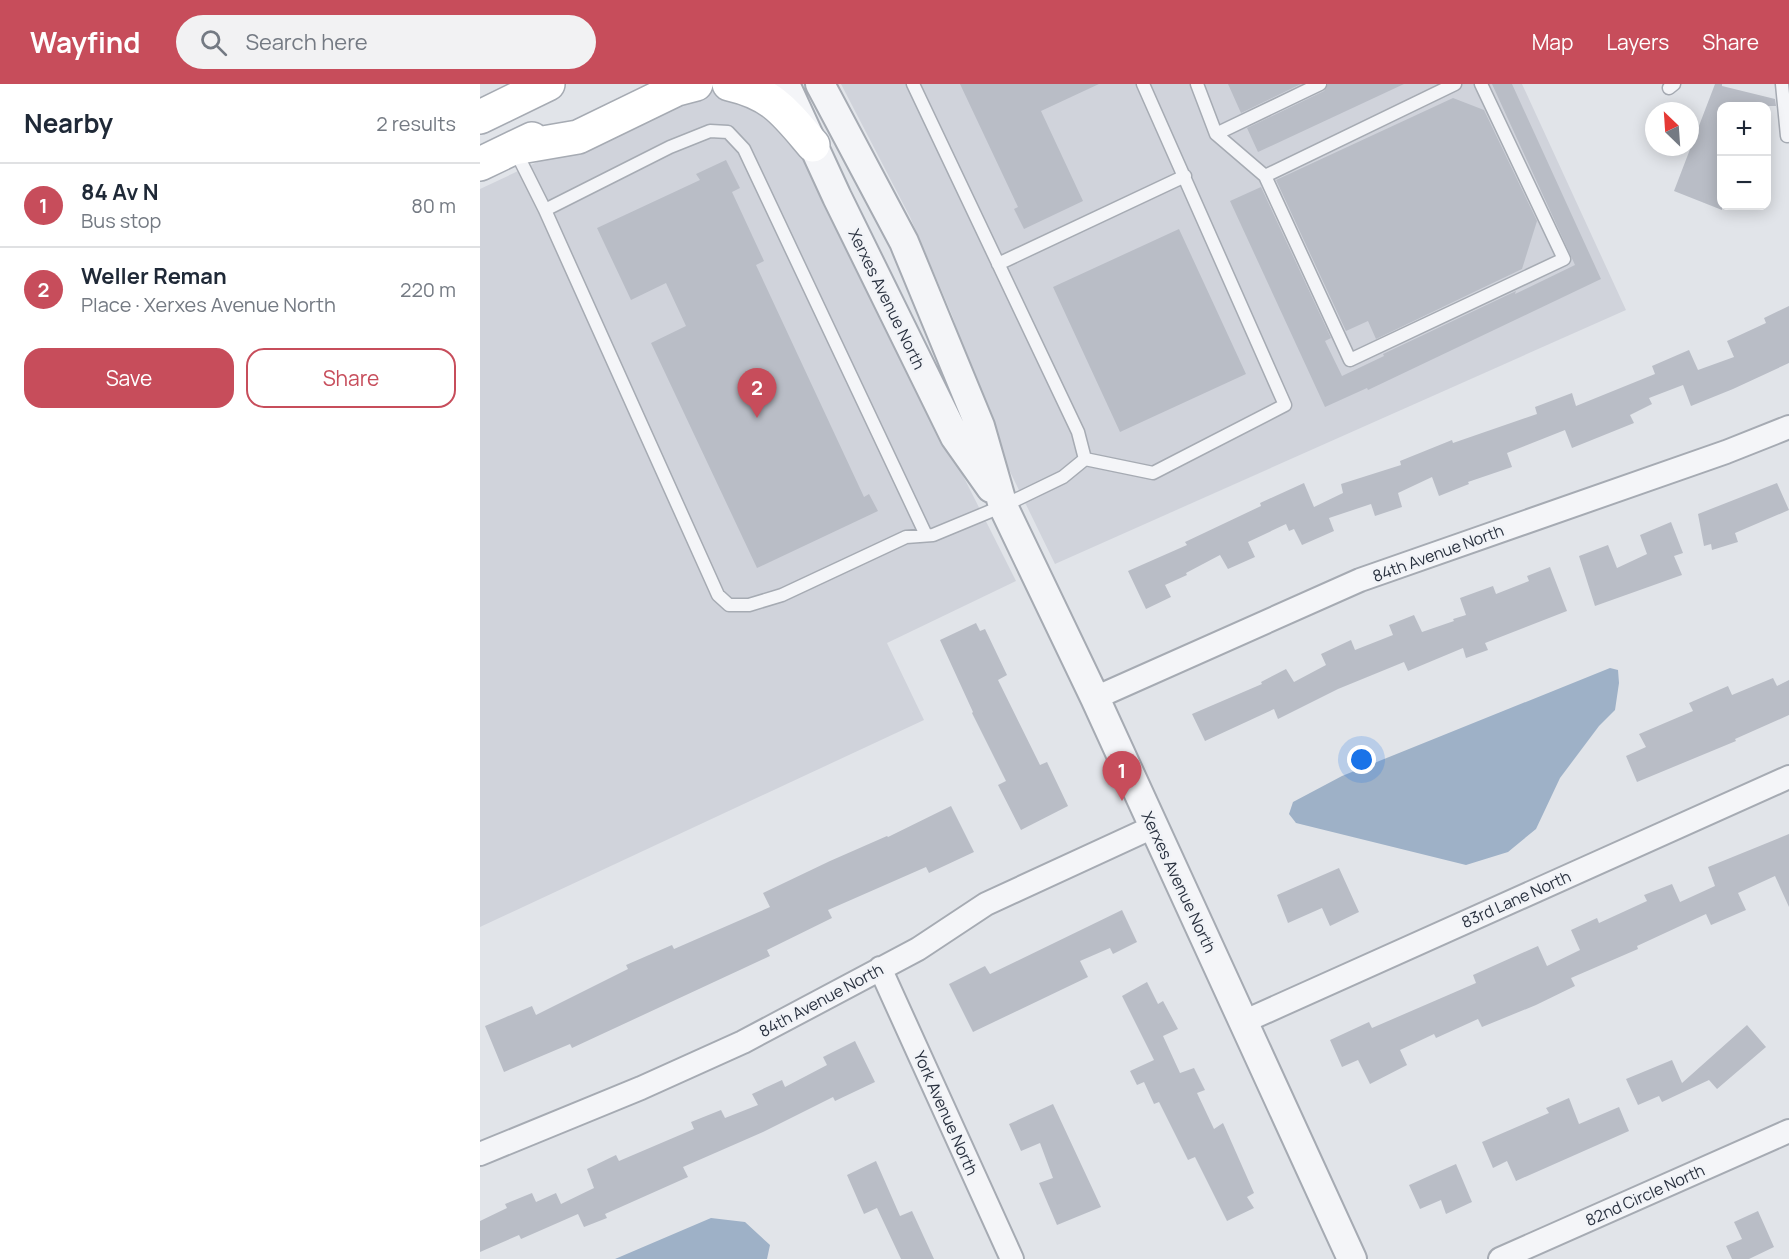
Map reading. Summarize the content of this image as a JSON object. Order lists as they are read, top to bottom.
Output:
{
  "streets": {
    "street": [
      "Xerxes Avenue North",
      "84th Avenue North",
      "83rd Lane North",
      "York Avenue North",
      "82nd Circle North"
    ]
  },
  "crossings": [
    ["Xerxes Avenue North", "84th Avenue North"],
    ["Xerxes Avenue North", "83rd Lane North"],
    ["84th Avenue North", "York Avenue North"]
  ],
  "north": "top left",
  "page": {
    "header": "Wayfind",
    "search": "Search here",
    "nav": ["Map", "Layers", "Share"],
    "heading": ["Nearby", "2 results"],
    "map_buttons": ["+", "−"],
    "list": [
      {
        "mark": "1",
        "name": "84 Av N",
        "note": "Bus stop",
        "value": "80 m"
      },
      {
        "mark": "2",
        "name": "Weller Reman",
        "note": "Place · Xerxes Avenue North",
        "value": "220 m"
      }
    ],
    "buttons": ["Save", "Share"],
    "pins": ["2", "1"]
  }
}
